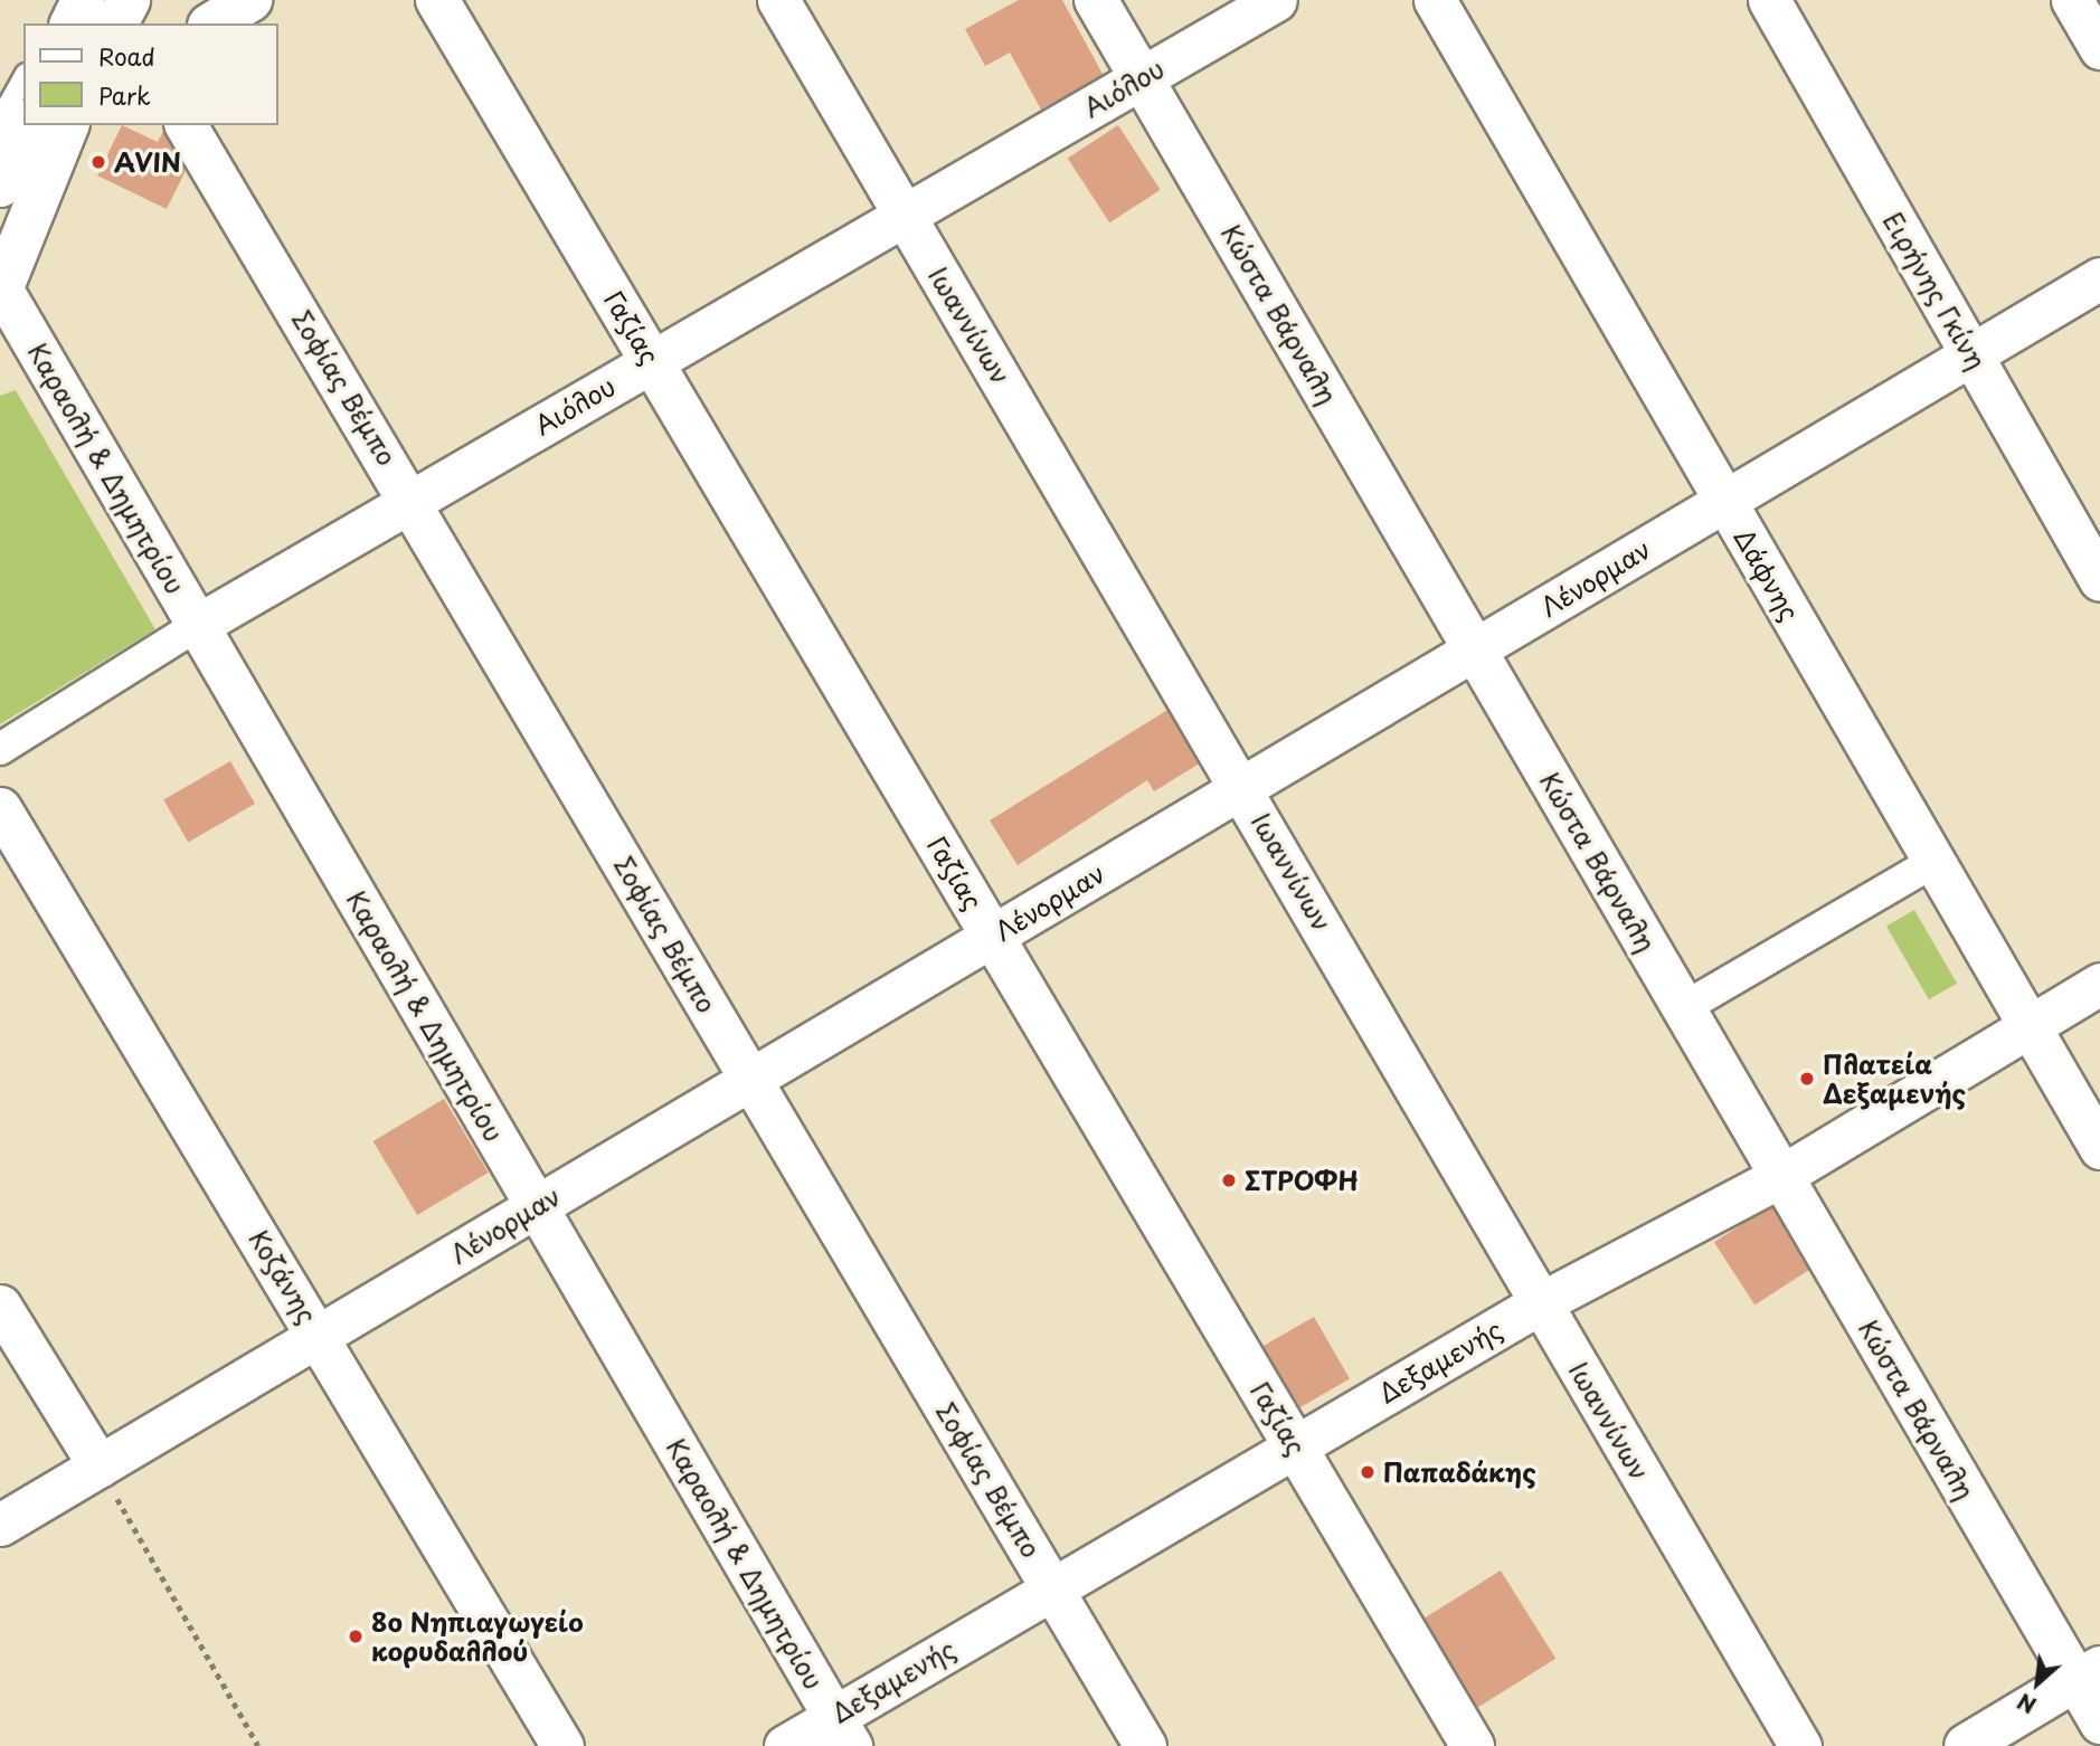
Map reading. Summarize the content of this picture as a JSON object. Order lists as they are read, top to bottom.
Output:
{
  "streets": {
    "street": [
      "Αιόλου",
      "Ειρήνης Γκίνη",
      "Κώστα Βάρναλη",
      "Ιωαννίνων",
      "Γαζίας",
      "Σοφίας Βέμπο",
      "Καραολή & Δημητρίου",
      "Δάφνης",
      "Λένορμαν",
      "Κοζάνης",
      "Δεξαμενής"
    ]
  },
  "crossings": [
    ["Αιόλου", "Κώστα Βάρναλη"],
    ["Αιόλου", "Ιωαννίνων"],
    ["Αιόλου", "Γαζίας"],
    ["Αιόλου", "Σοφίας Βέμπο"],
    ["Αιόλου", "Καραολή & Δημητρίου"],
    ["Ειρήνης Γκίνη", "Λένορμαν"],
    ["Κώστα Βάρναλη", "Λένορμαν"],
    ["Κώστα Βάρναλη", "Δεξαμενής"],
    ["Ιωαννίνων", "Λένορμαν"],
    ["Ιωαννίνων", "Δεξαμενής"],
    ["Γαζίας", "Λένορμαν"],
    ["Γαζίας", "Δεξαμενής"],
    ["Σοφίας Βέμπο", "Λένορμαν"],
    ["Σοφίας Βέμπο", "Δεξαμενής"],
    ["Καραολή & Δημητρίου", "Λένορμαν"],
    ["Καραολή & Δημητρίου", "Δεξαμενής"],
    ["Δάφνης", "Λένορμαν"],
    ["Δάφνης", "Δεξαμενής"],
    ["Λένορμαν", "Κοζάνης"]
  ],
  "places": [
    "AVIN",
    "Πλατεία Δεξαμενής",
    "ΣΤΡΟΦΗ",
    "Παπαδάκης",
    "8ο Νηπιαγωγείο κορυδαλλού"
  ],
  "legend": ["Road", "Park"],
  "north": "bottom left"
}
